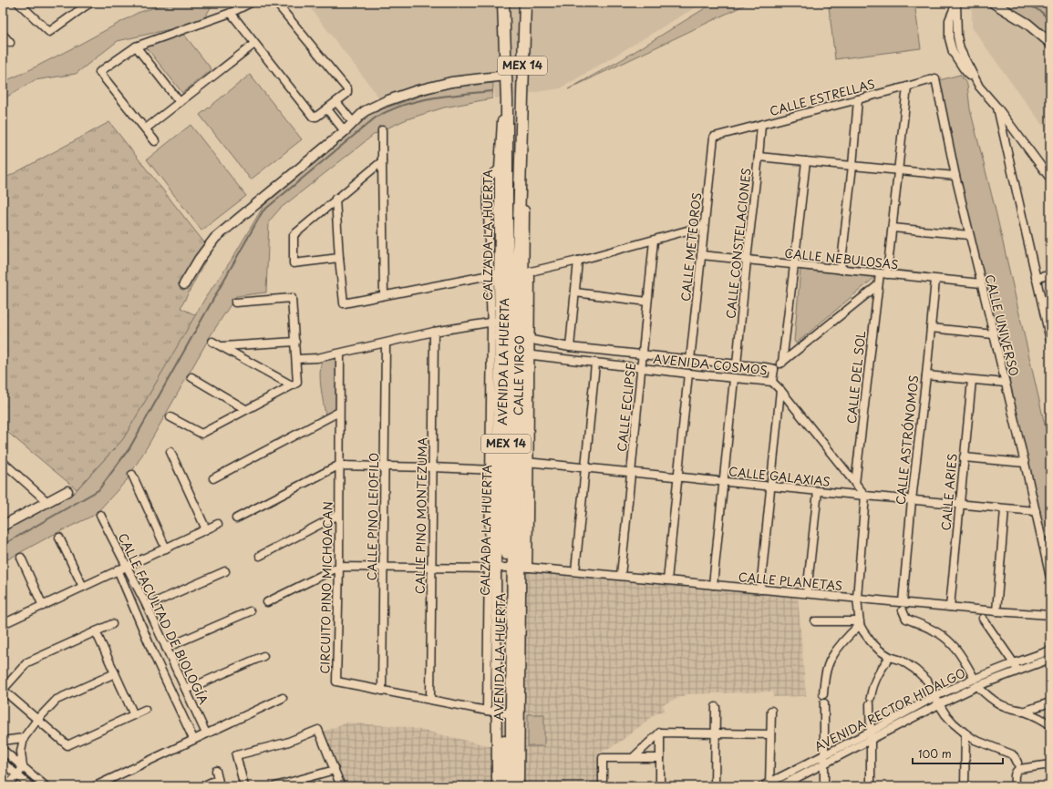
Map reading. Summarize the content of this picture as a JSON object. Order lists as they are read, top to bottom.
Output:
{
  "streets": {
    "main road": ["MEX 14", "AVENIDA LA HUERTA"],
    "street": [
      "CALLE ESTRELLAS",
      "CALZADA LA HUERTA",
      "CALLE CONSTELACIONES",
      "CALLE METEOROS",
      "CALLE NEBULOSAS",
      "CALLE UNIVERSO",
      "AVENIDA COSMOS",
      "CALLE VIRGO",
      "CALLE DEL SOL",
      "CALLE ECLIPSE",
      "CALLE ASTRÓNOMOS",
      "CALLE GALAXIAS",
      "CALLE ARIES",
      "CALLE PINO MONTEZUMA",
      "CALLE PINO LEIOFILO",
      "CALLE PLANETAS",
      "CIRCUITO PINO MICHOACAN",
      "CALLE FACULTAD DE BIOLOGÍA",
      "AVENIDA RECTOR HIDALGO"
    ]
  },
  "crossings": [
    ["CALLE ESTRELLAS", "CALLE CONSTELACIONES"],
    ["CALLE ESTRELLAS", "CALLE METEOROS"],
    ["CALLE ESTRELLAS", "CALLE UNIVERSO"],
    ["CALLE ESTRELLAS", "CALLE DEL SOL"],
    ["CALZADA LA HUERTA", "AVENIDA LA HUERTA"],
    ["CALZADA LA HUERTA", "CALLE PLANETAS"],
    ["CALZADA LA HUERTA", "CIRCUITO PINO MICHOACAN"],
    ["CALLE CONSTELACIONES", "CALLE NEBULOSAS"],
    ["CALLE CONSTELACIONES", "AVENIDA COSMOS"],
    ["CALLE METEOROS", "CALLE NEBULOSAS"],
    ["CALLE METEOROS", "AVENIDA COSMOS"],
    ["CALLE NEBULOSAS", "CALLE UNIVERSO"],
    ["CALLE NEBULOSAS", "CALLE DEL SOL"],
    ["CALLE NEBULOSAS", "CALLE ASTRÓNOMOS"],
    ["CALLE UNIVERSO", "CALLE GALAXIAS"],
    ["AVENIDA LA HUERTA", "AVENIDA COSMOS"],
    ["AVENIDA LA HUERTA", "CALLE VIRGO"],
    ["AVENIDA LA HUERTA", "CALLE GALAXIAS"],
    ["AVENIDA LA HUERTA", "CALLE PLANETAS"],
    ["AVENIDA LA HUERTA", "CIRCUITO PINO MICHOACAN"],
    ["AVENIDA COSMOS", "CALLE VIRGO"],
    ["AVENIDA COSMOS", "CALLE ECLIPSE"],
    ["CALLE ECLIPSE", "CALLE GALAXIAS"],
    ["CALLE ECLIPSE", "CALLE PLANETAS"],
    ["CALLE ASTRÓNOMOS", "CALLE GALAXIAS"],
    ["CALLE ASTRÓNOMOS", "CALLE PLANETAS"],
    ["CALLE GALAXIAS", "CALLE ARIES"],
    ["CALLE ARIES", "CALLE PLANETAS"],
    ["CALLE PINO MONTEZUMA", "CALLE PLANETAS"],
    ["CALLE PINO MONTEZUMA", "CIRCUITO PINO MICHOACAN"],
    ["CALLE PINO LEIOFILO", "CALLE PLANETAS"],
    ["CALLE PINO LEIOFILO", "CIRCUITO PINO MICHOACAN"],
    ["CALLE PLANETAS", "CIRCUITO PINO MICHOACAN"]
  ],
  "scale_bar": "100 m"
}
